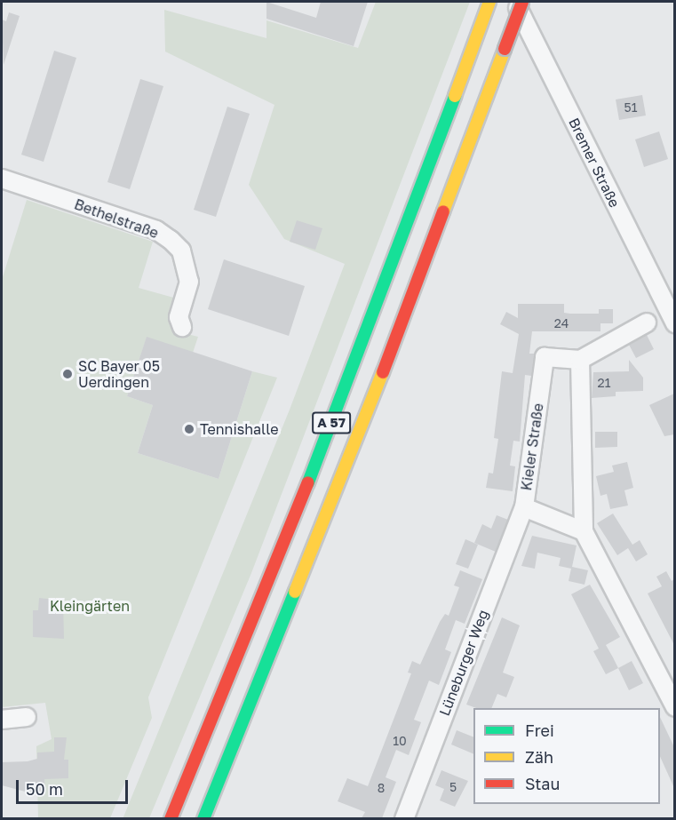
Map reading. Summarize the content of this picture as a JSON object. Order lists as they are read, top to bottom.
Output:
{
  "streets": {
    "highway": ["A 57"],
    "street": [
      "Bremer Straße",
      "Bethelstraße",
      "Kieler Straße",
      "Lüneburger Weg"
    ]
  },
  "crossings": [
    ["Kieler Straße", "Lüneburger Weg"]
  ],
  "parks": ["Kleingärten"],
  "places": ["SC Bayer 05 Uerdingen", "Tennishalle"],
  "house_numbers": [
    "51",
    "24",
    "21",
    "10",
    "5",
    "8"
  ],
  "legend": ["Frei", "Zäh", "Stau"],
  "scale_bar": "50 m"
}
